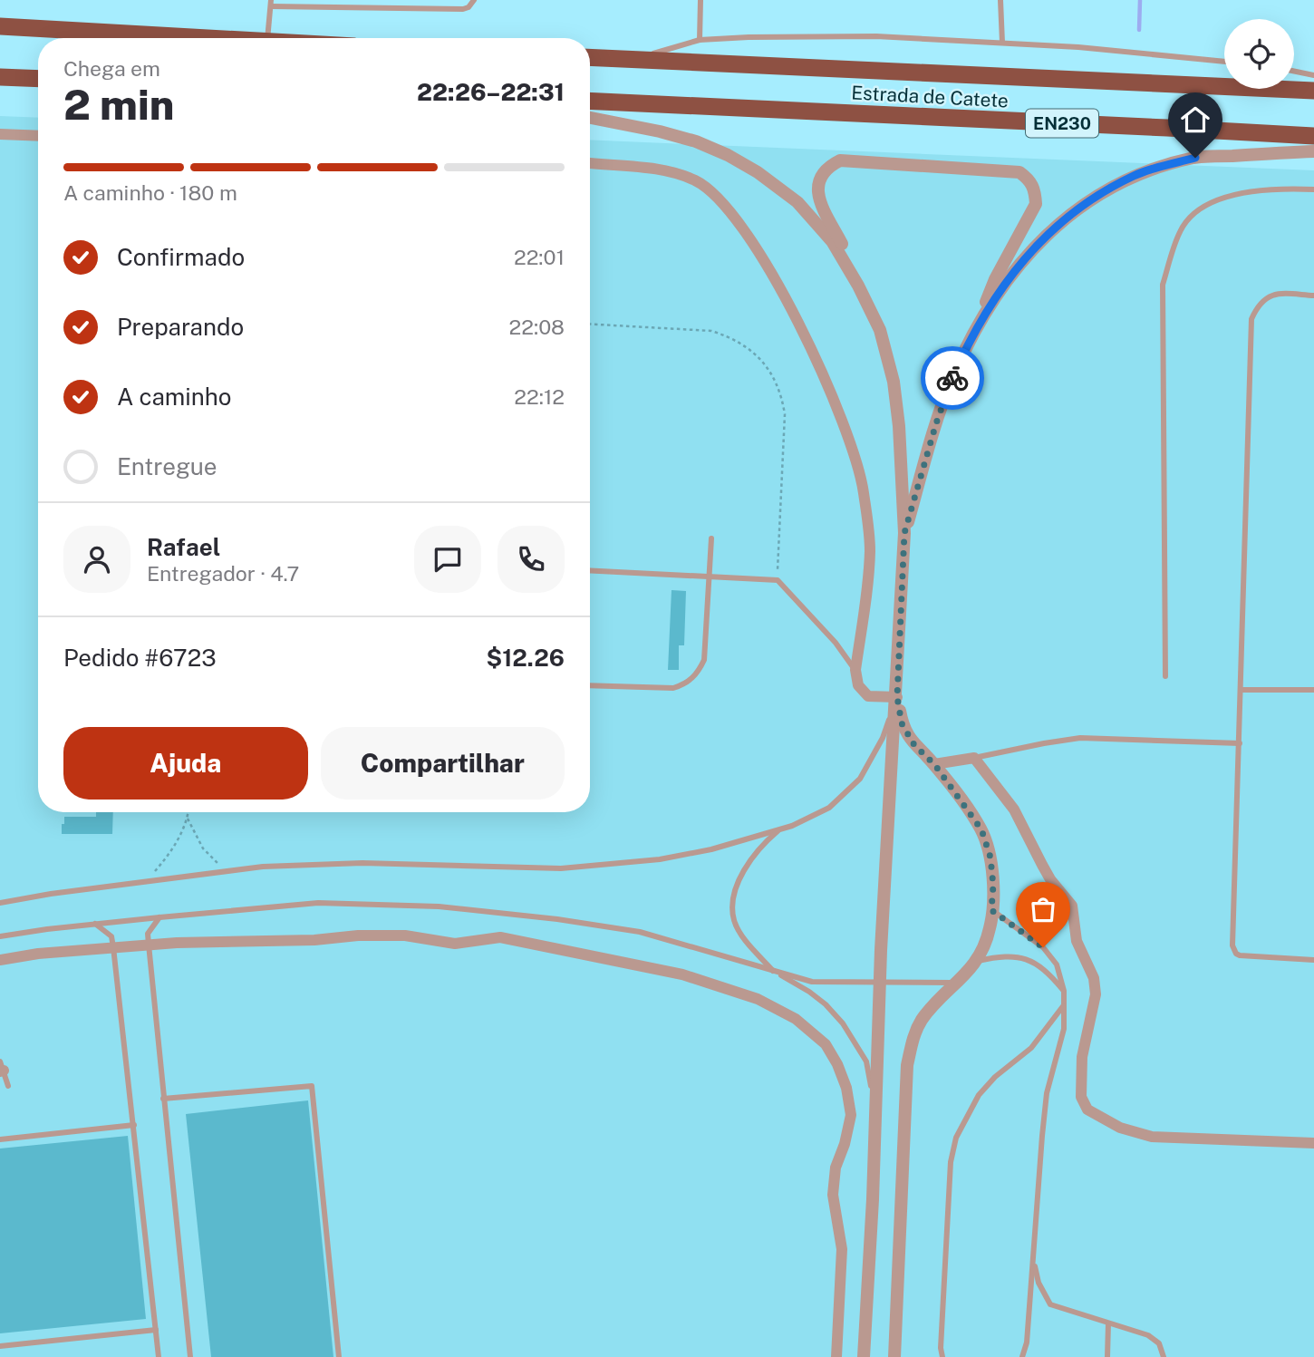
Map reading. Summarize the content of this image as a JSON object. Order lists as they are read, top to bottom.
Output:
{
  "streets": {
    "highway": ["Estrada de Catete", "EN230"]
  },
  "page": {
    "heading": ["2 min", "Chega em", "22:26–22:31"],
    "panel": [
      "Rafael",
      "Entregador · 4.7",
      "Pedido #6723",
      "$12.26"
    ],
    "bar": "A caminho · 180 m",
    "list": [
      ["Confirmado", "22:01"],
      ["Preparando", "22:08"],
      ["A caminho", "22:12"],
      "Entregue"
    ],
    "buttons": ["Ajuda", "Compartilhar"]
  }
}
